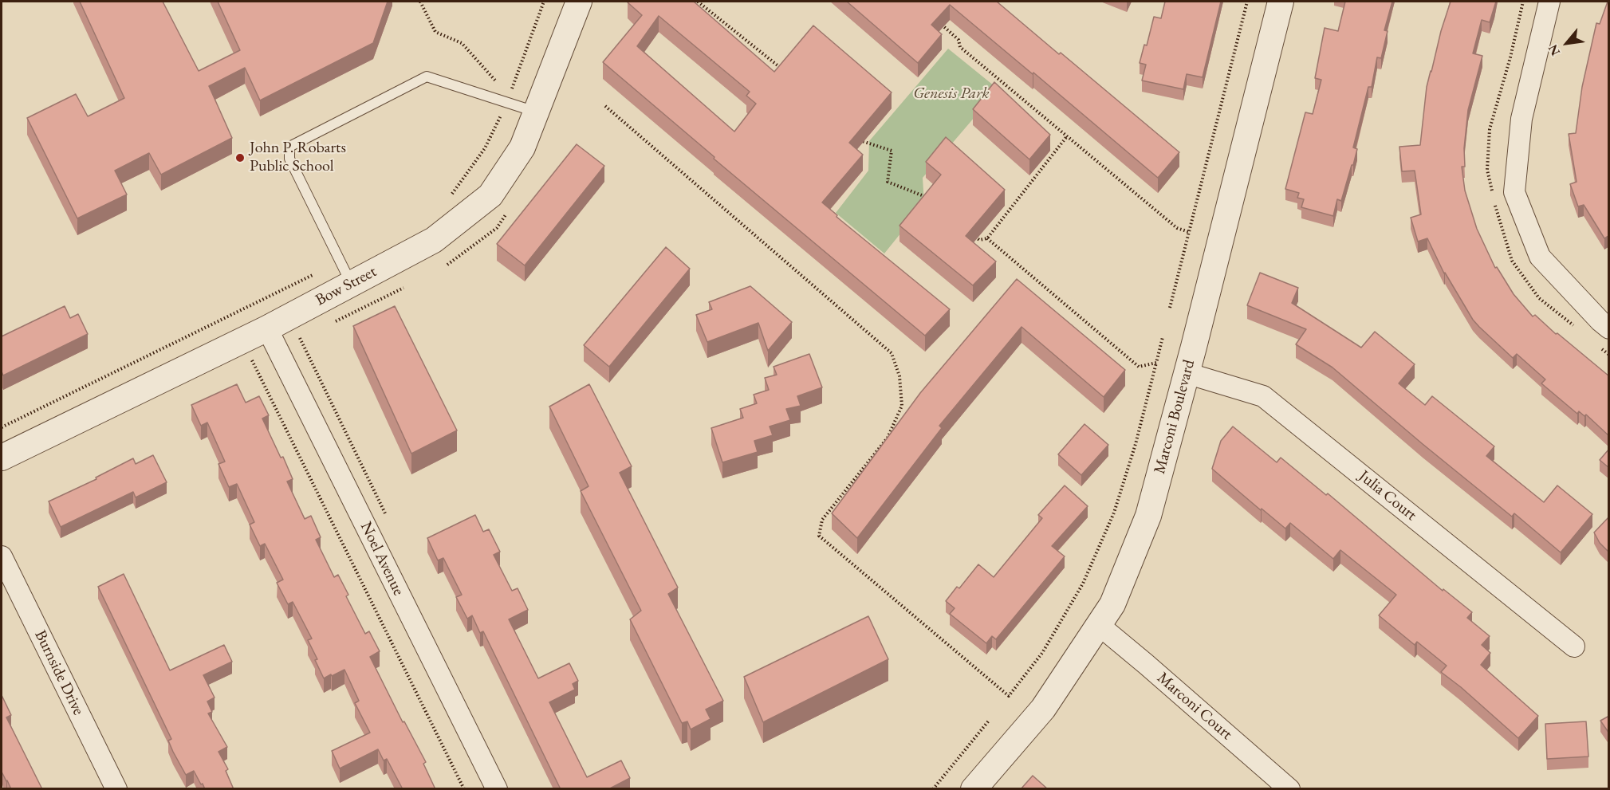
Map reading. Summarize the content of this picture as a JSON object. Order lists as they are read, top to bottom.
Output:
{
  "streets": {
    "street": [
      "Bow Street",
      "Marconi Boulevard",
      "Julia Court",
      "Noel Avenue",
      "Burnside Drive",
      "Marconi Court"
    ]
  },
  "crossings": [
    ["Bow Street", "Noel Avenue"],
    ["Marconi Boulevard", "Julia Court"],
    ["Marconi Boulevard", "Marconi Court"]
  ],
  "parks": ["Genesis Park"],
  "places": ["John P. Robarts Public School"],
  "north": "bottom left"
}
